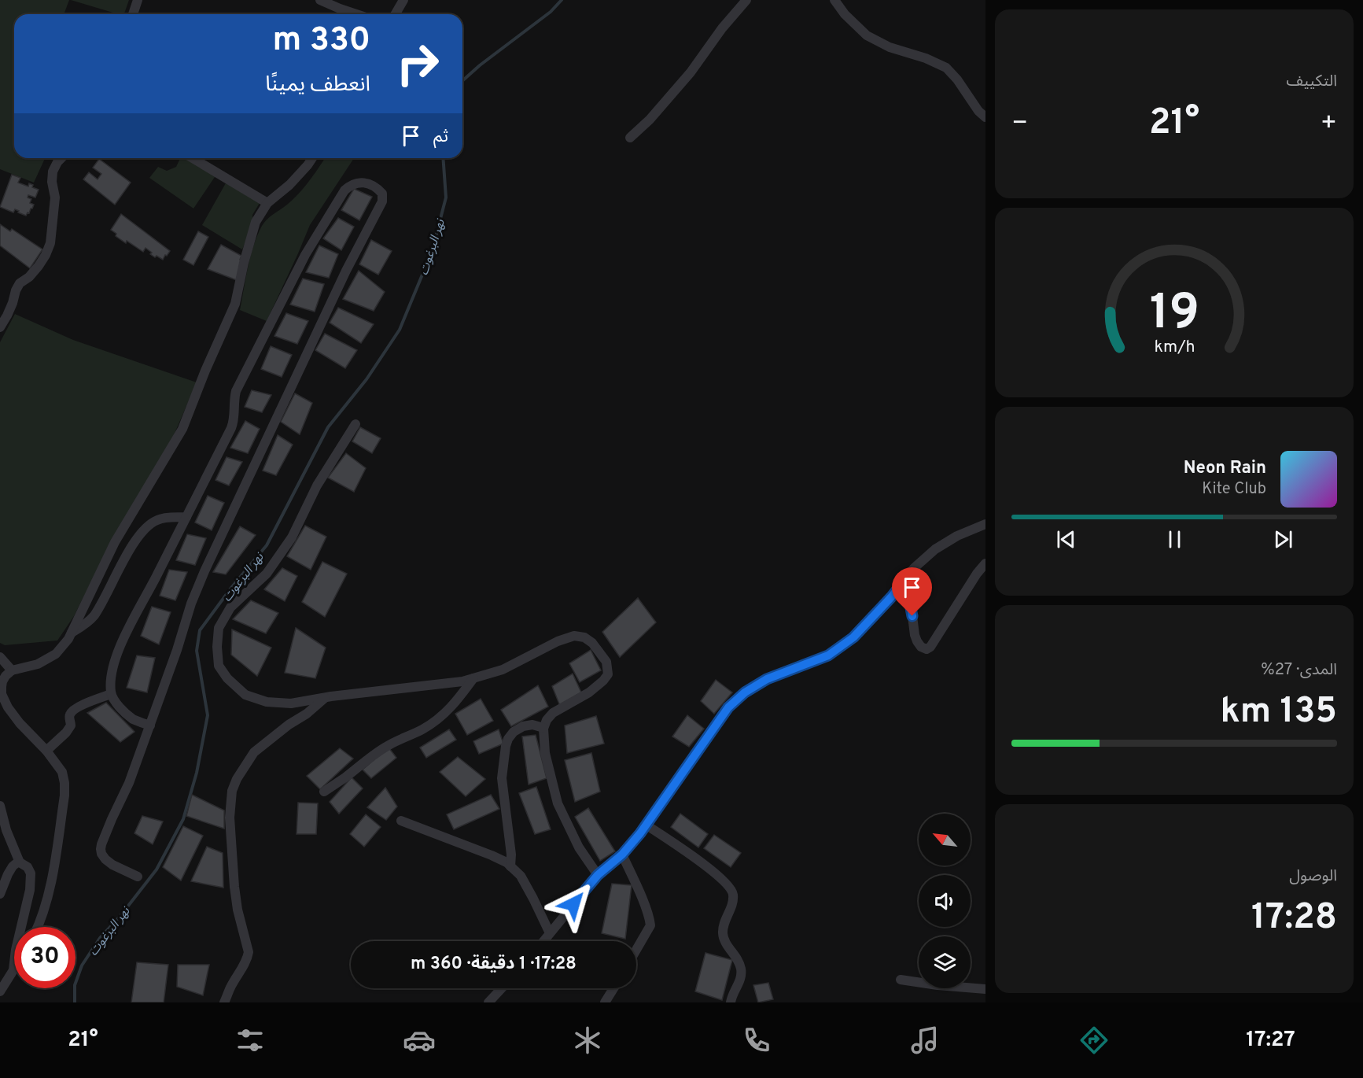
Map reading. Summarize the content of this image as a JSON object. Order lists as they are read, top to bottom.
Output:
{
  "water": ["نهر البرغوت"],
  "north": "top left",
  "page": {
    "tile": [
      "التكييف",
      ["المدى · 27%", "135 km"],
      ["الوصول", "17:28"]
    ],
    "turn": ["330 m", "انعطف يمينًا"],
    "heat": ["−", "21°", "+"],
    "then": "ثم",
    "song": ["Neon Rain", "Kite Club"],
    "limit": "30",
    "trip": "17:28 · 1 دقيقة · 360 m",
    "tabs": ["17:27", "21°"],
    "gauge": ["19", "km/h"]
  }
}
